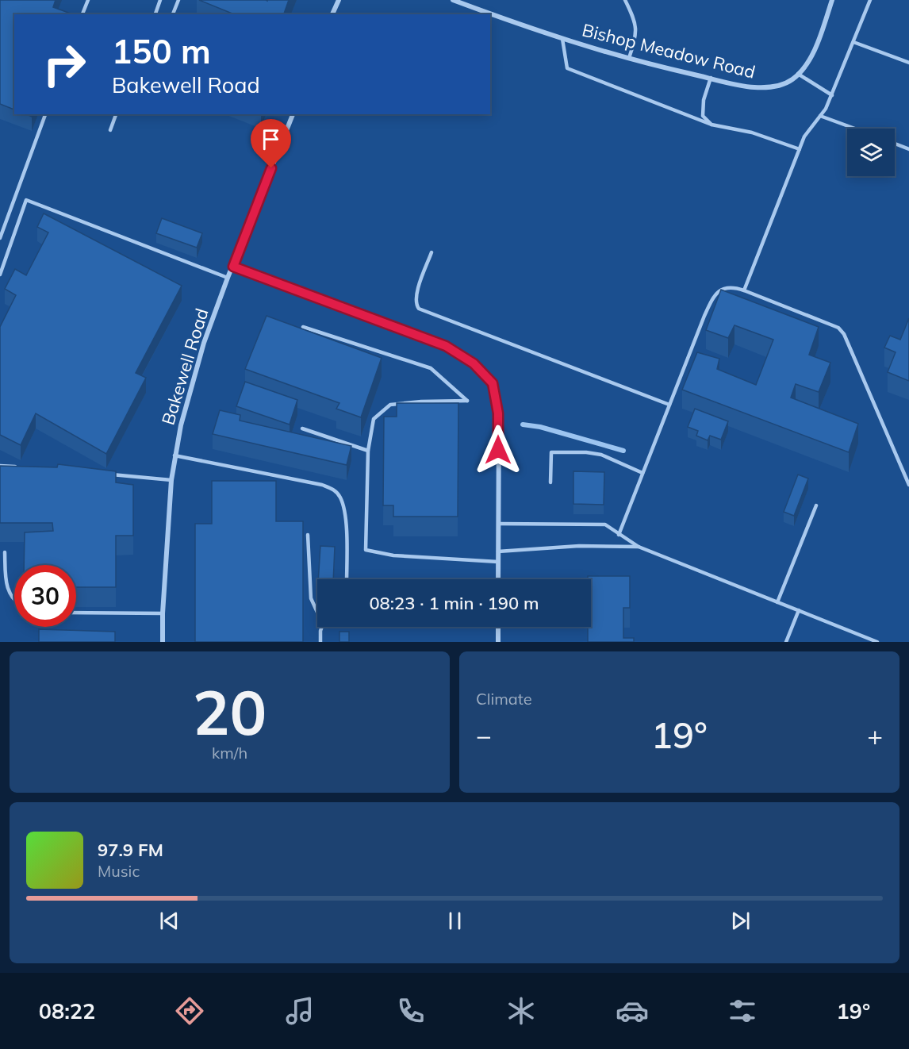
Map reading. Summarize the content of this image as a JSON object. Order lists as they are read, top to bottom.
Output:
{
  "streets": {
    "street": ["Bishop Meadow Road", "Bakewell Road"]
  },
  "page": {
    "turn": ["150 m", "Bakewell Road"],
    "limit": "30",
    "trip": "08:23 · 1 min · 190 m",
    "tile": [
      ["20", "km/h"],
      "Climate"
    ],
    "heat": ["−", "19°", "+"],
    "song": ["97.9 FM", "Music"],
    "tabs": ["08:22", "19°"]
  }
}
